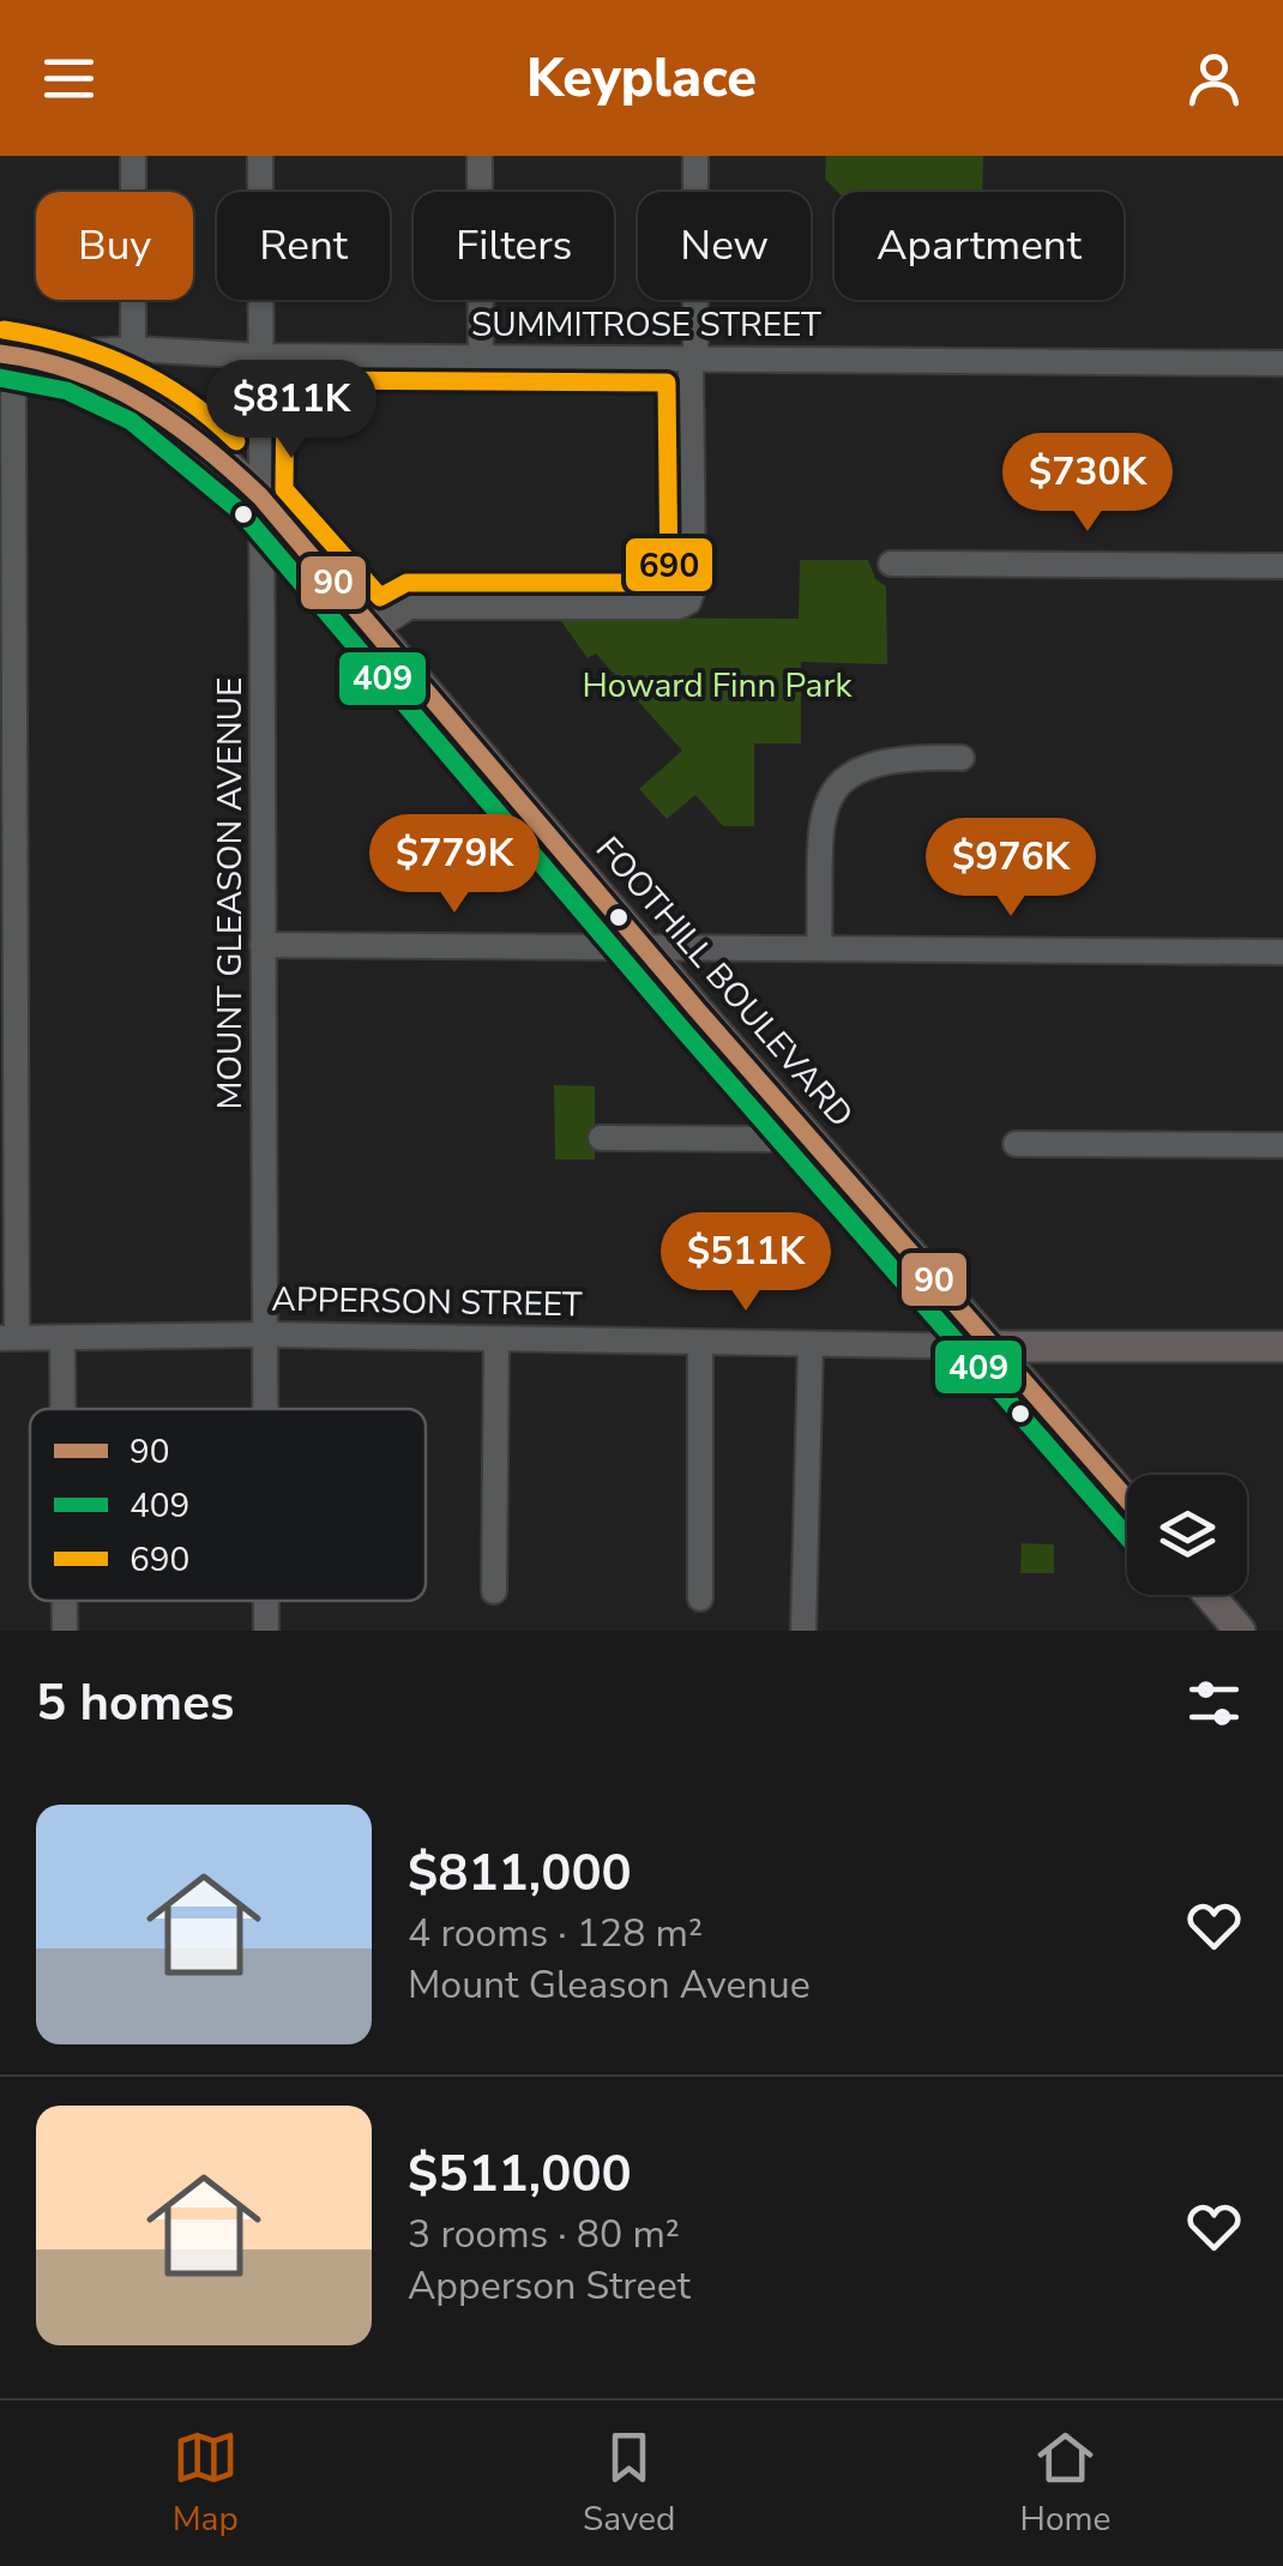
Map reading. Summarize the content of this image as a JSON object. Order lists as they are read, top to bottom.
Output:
{
  "streets": {
    "main road": ["FOOTHILL BOULEVARD", "APPERSON STREET"],
    "street": ["SUMMITROSE STREET", "MOUNT GLEASON AVENUE"]
  },
  "crossings": [
    ["SUMMITROSE STREET", "MOUNT GLEASON AVENUE"],
    ["SUMMITROSE STREET", "FOOTHILL BOULEVARD"],
    ["MOUNT GLEASON AVENUE", "FOOTHILL BOULEVARD"],
    ["MOUNT GLEASON AVENUE", "APPERSON STREET"],
    ["FOOTHILL BOULEVARD", "APPERSON STREET"]
  ],
  "parks": ["Howard Finn Park"],
  "lines": ["transit line 690", "transit line 90", "transit line 409"],
  "legend": ["90", "409", "690"],
  "page": {
    "header": "Keyplace",
    "chip": [
      "Buy",
      "Rent",
      "Filters",
      "New",
      "Apartment"
    ],
    "price": [
      "$811K",
      "$730K",
      "$779K",
      "$976K",
      "$511K"
    ],
    "heading": "5 homes",
    "list": [
      {
        "name": "$811,000",
        "note": "4 rooms · 128 m² · Mount Gleason Avenue"
      },
      {
        "name": "$511,000",
        "note": "3 rooms · 80 m² · Apperson Street"
      }
    ],
    "tabs": ["Map", "Saved", "Home"]
  }
}
